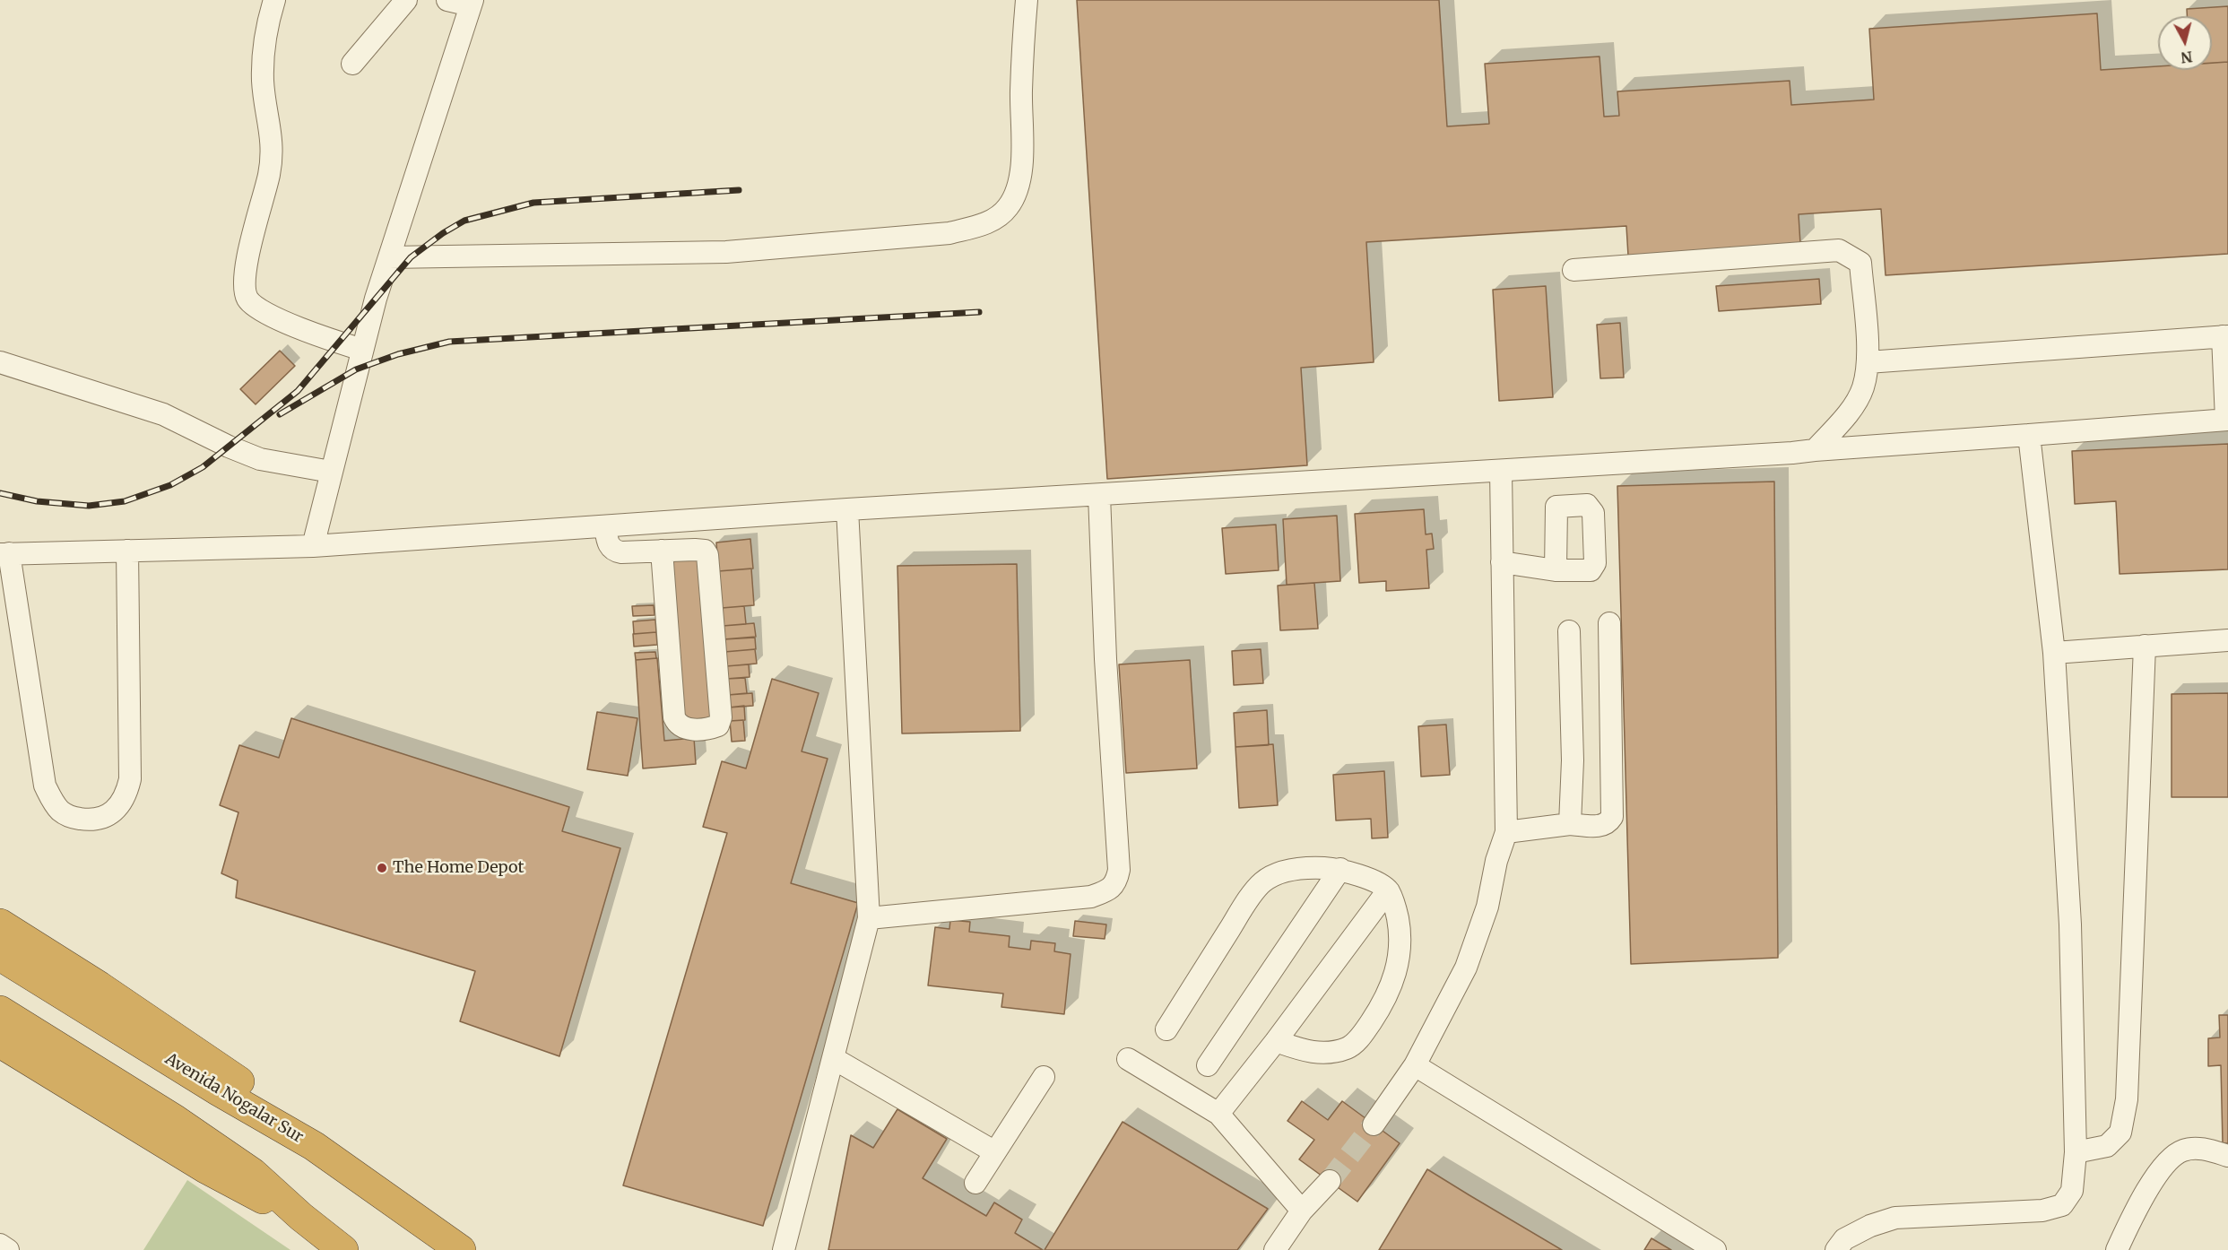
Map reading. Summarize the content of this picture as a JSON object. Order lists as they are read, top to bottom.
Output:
{
  "streets": {
    "highway": ["Avenida Nogalar Sur"]
  },
  "places": ["The Home Depot"],
  "north": "bottom"
}
